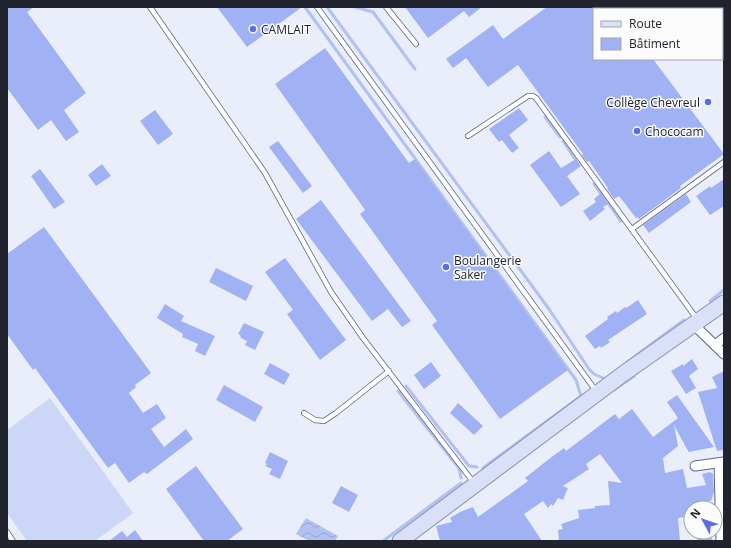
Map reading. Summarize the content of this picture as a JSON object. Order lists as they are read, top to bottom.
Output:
{
  "places": [
    "CAMLAIT",
    "Collège Chevreul",
    "Chococam",
    "Boulangerie Saker"
  ],
  "legend": ["Route", "Bâtiment"],
  "north": "top left"
}
